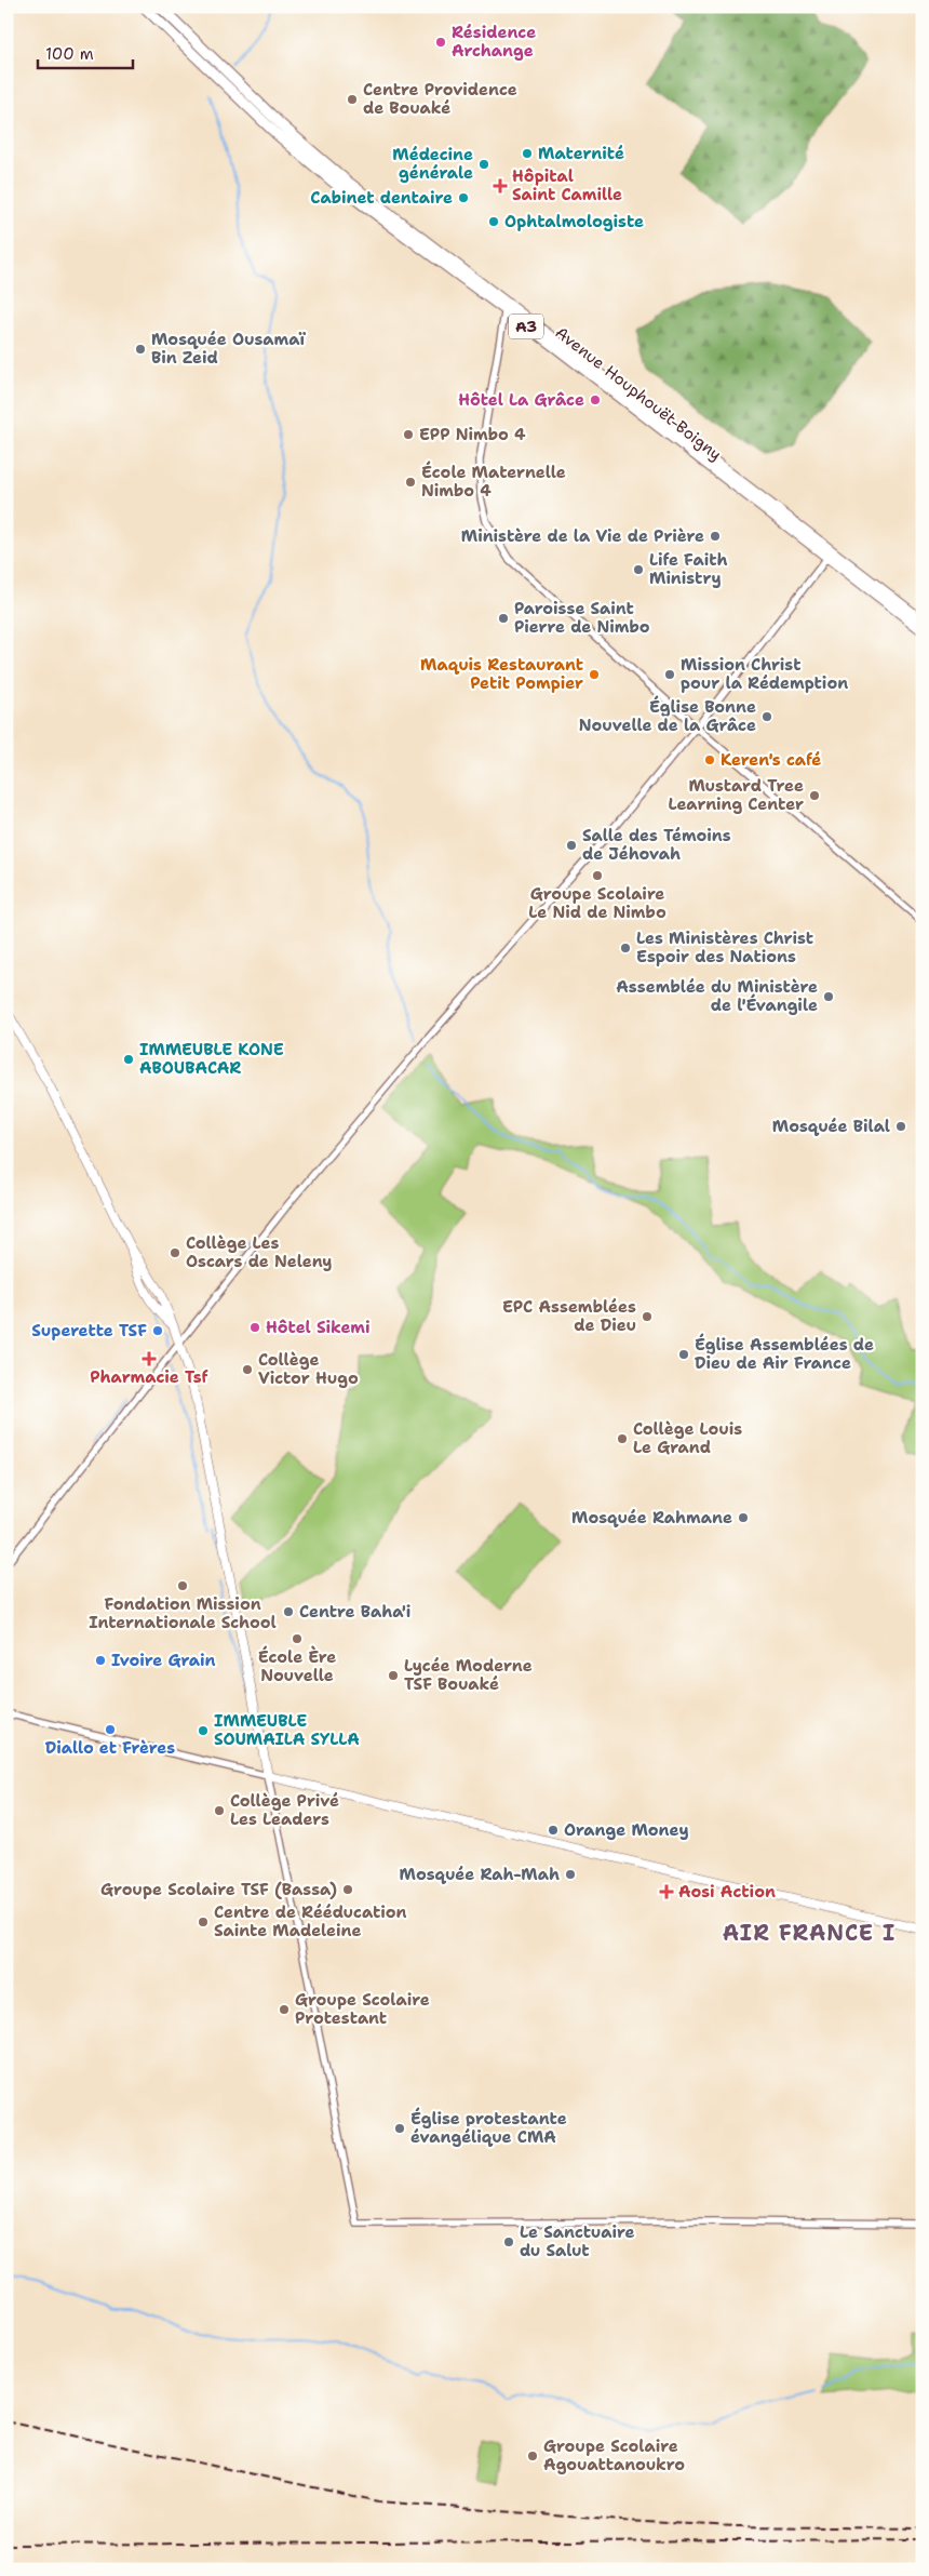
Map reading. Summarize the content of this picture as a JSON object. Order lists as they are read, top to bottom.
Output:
{
  "streets": {
    "highway": ["A3", "Avenue Houphouët-Boigny"]
  },
  "districts": ["AIR FRANCE I"],
  "places": {
    "other": [
      "Résidence Archange",
      "Centre Providence de Bouaké",
      "Maternité",
      "Médecine générale",
      "Cabinet dentaire",
      "Ophtalmologiste",
      "Mosquée Ousamaï Bin Zeid",
      "Hôtel La Grâce",
      "EPP Nimbo 4",
      "École Maternelle Nimbo 4",
      "Ministère de la Vie de Prière",
      "Life Faith Ministry",
      "Paroisse Saint Pierre de Nimbo",
      "Maquis Restaurant Petit Pompier",
      "Mission Christ pour la Rédemption",
      "Église Bonne Nouvelle de la Grâce",
      "Keren's café",
      "Mustard Tree Learning Center",
      "Salle des Témoins de Jéhovah",
      "Groupe Scolaire Le Nid de Nimbo",
      "Les Ministères Christ Espoir des Nations",
      "Assemblée du Ministère de l'Évangile",
      "IMMEUBLE KONE ABOUBACAR",
      "Mosquée Bilal",
      "Collège Les Oscars de Neleny",
      "EPC Assemblées de Dieu",
      "Hôtel Sikemi",
      "Superette TSF",
      "Église Assemblées de Dieu de Air France",
      "Collège Victor Hugo",
      "Collège Louis Le Grand",
      "Mosquée Rahmane",
      "Fondation Mission Internationale School",
      "Centre Baha'i",
      "École Ère Nouvelle",
      "Ivoire Grain",
      "Lycée Moderne TSF Bouaké",
      "Diallo et Frères",
      "IMMEUBLE SOUMAILA SYLLA",
      "Collège Privé Les Leaders",
      "Orange Money",
      "Mosquée Rah-Mah",
      "Groupe Scolaire TSF (Bassa)",
      "Centre de Rééducation Sainte Madeleine",
      "Groupe Scolaire Protestant",
      "Église protestante évangélique CMA",
      "Le Sanctuaire du Salut",
      "Groupe Scolaire Agouattanoukro"
    ],
    "health": ["Hôpital Saint Camille", "Pharmacie Tsf", "Aosi Action"]
  },
  "scale_bar": "100 m"
}
